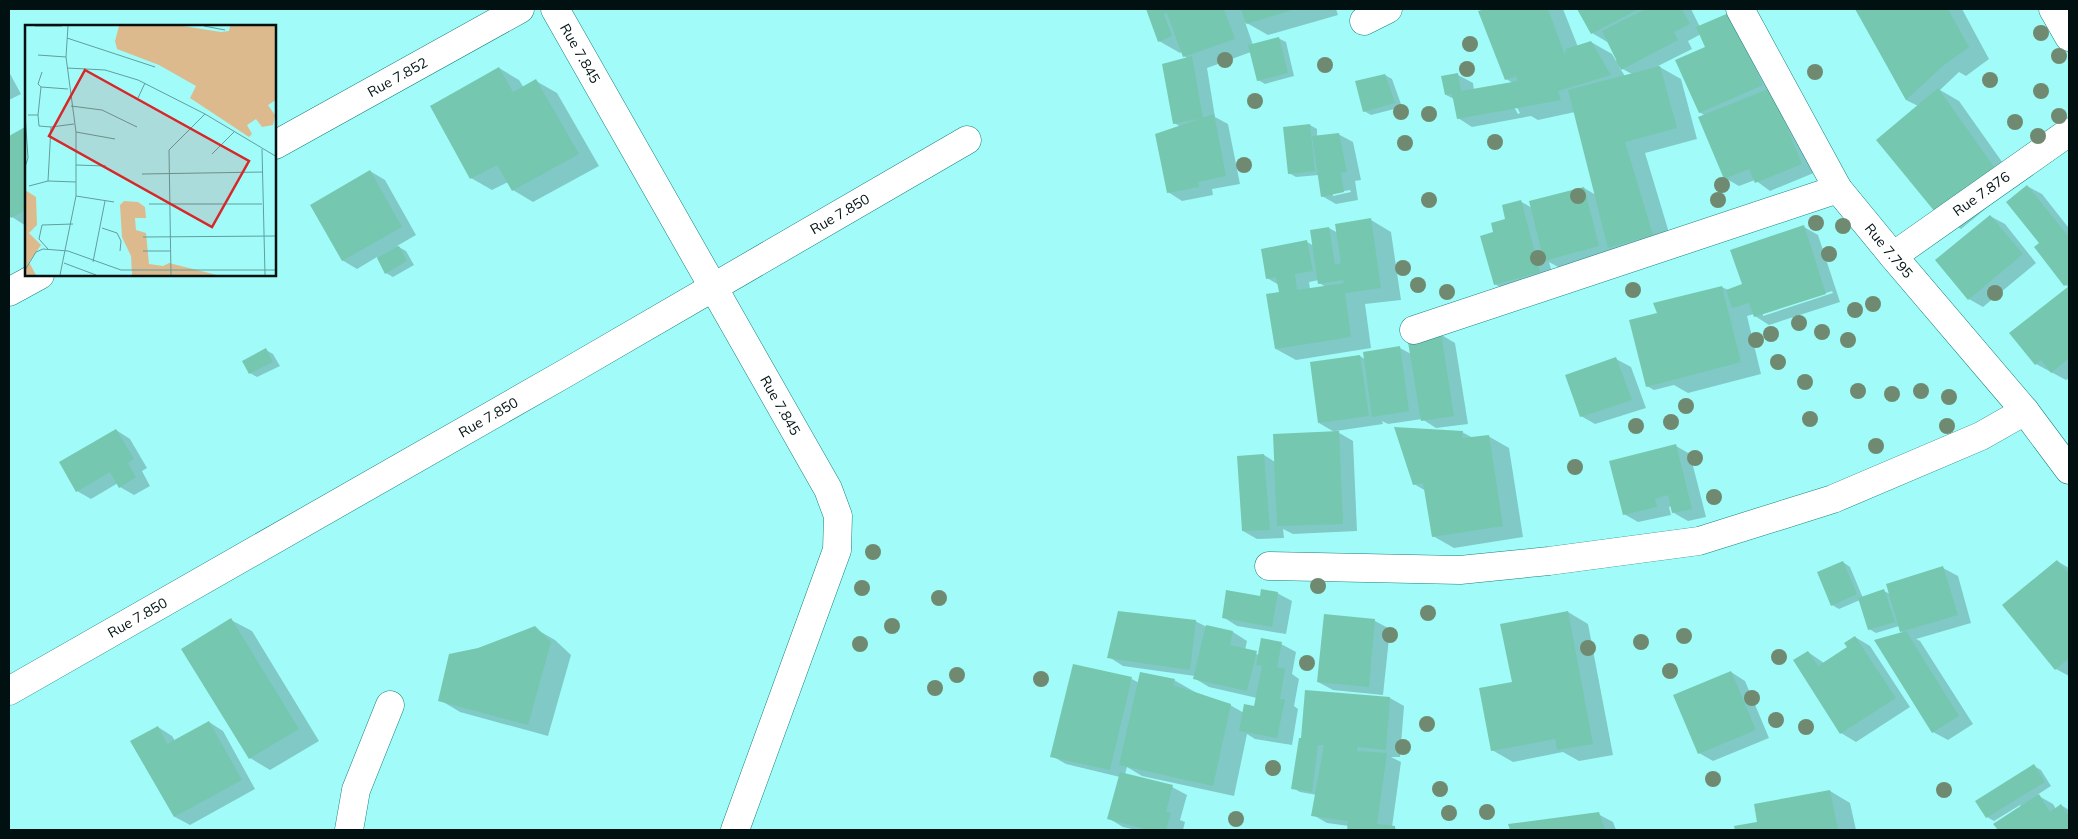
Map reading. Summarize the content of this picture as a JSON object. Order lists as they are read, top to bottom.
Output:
{
  "streets": {
    "street": [
      "Rue 7.845",
      "Rue 7.852",
      "Rue 7.876",
      "Rue 7.850",
      "Rue 7.795"
    ]
  },
  "crossings": [
    ["Rue 7.845", "Rue 7.850"],
    ["Rue 7.876", "Rue 7.795"]
  ]
}
